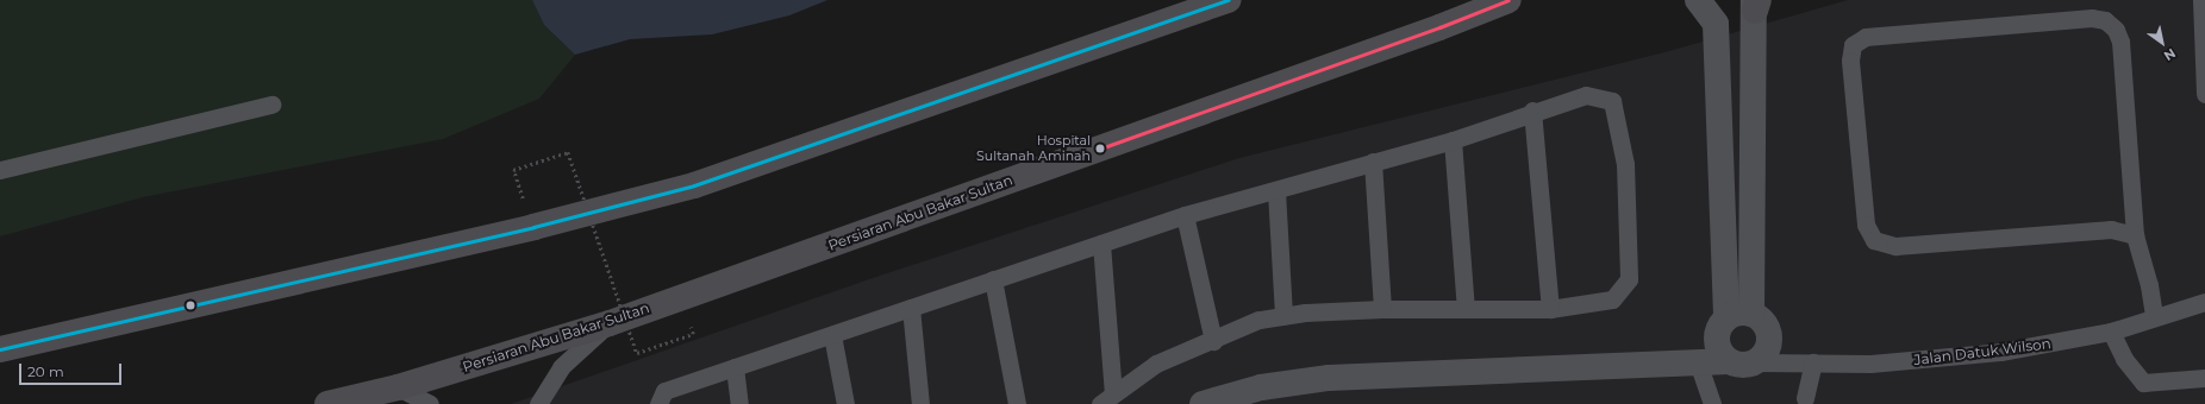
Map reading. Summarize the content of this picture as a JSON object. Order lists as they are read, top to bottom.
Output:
{
  "streets": {
    "main road": ["Persiaran Abu Bakar Sultan"],
    "lane": ["Jalan Datuk Wilson"]
  },
  "places": ["Hospital Sultanah Aminah"],
  "scale_bar": "20 m",
  "north": "bottom right"
}
